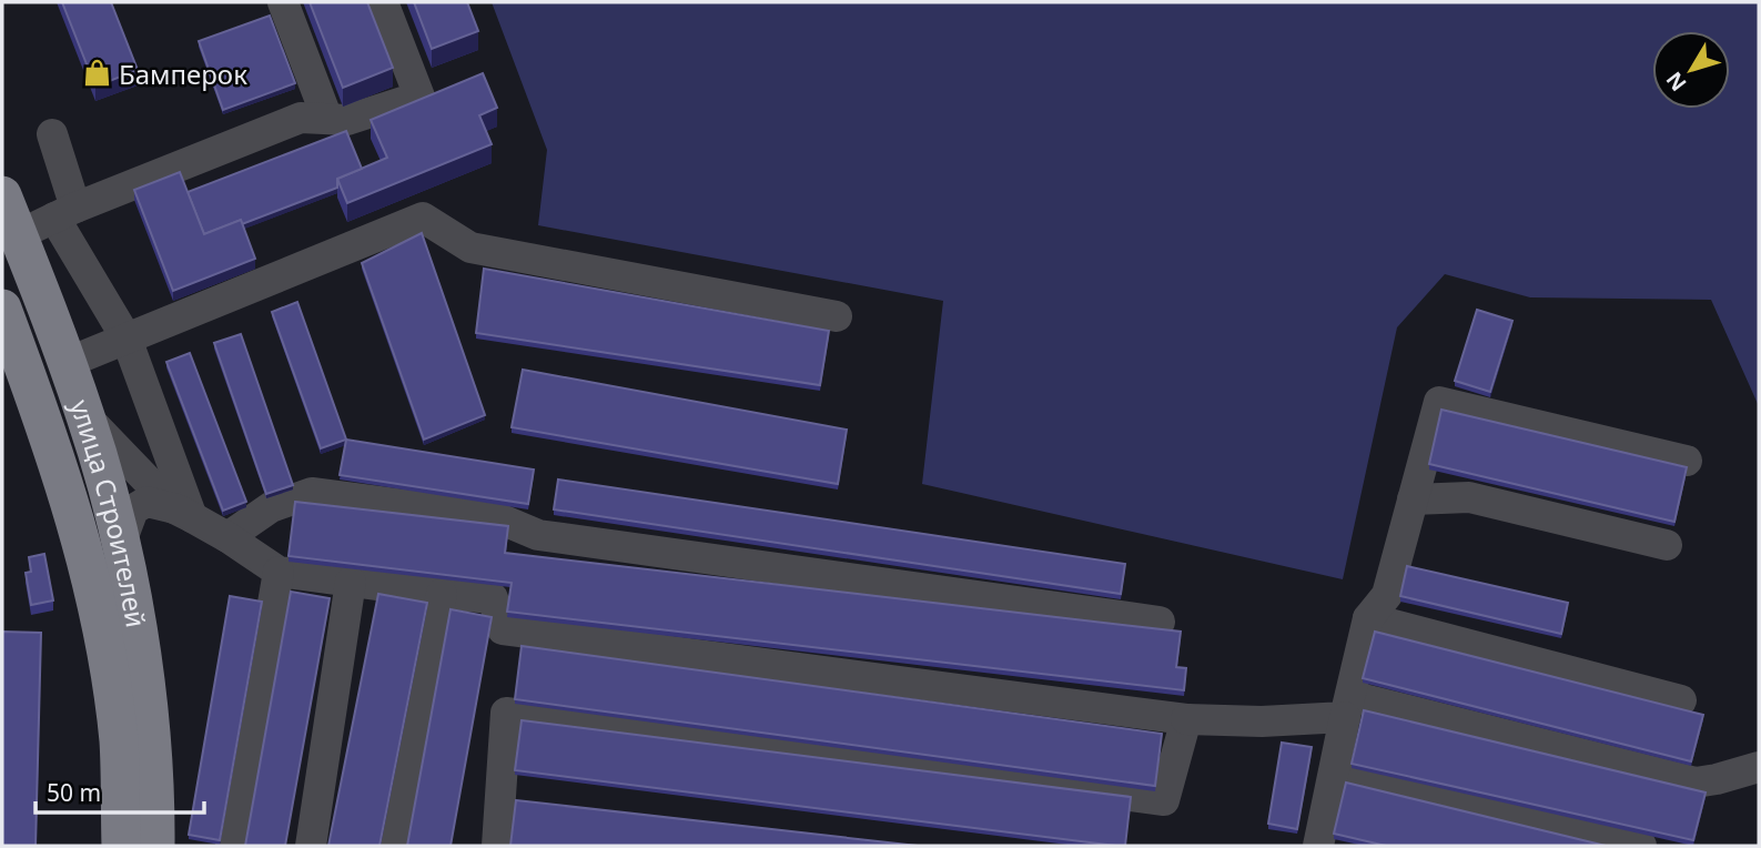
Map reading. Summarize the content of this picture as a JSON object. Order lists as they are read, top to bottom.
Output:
{
  "streets": {
    "main road": ["улица Строителей"]
  },
  "places": {
    "shop": ["Бамперок"]
  },
  "scale_bar": "50 m",
  "north": "bottom left"
}
